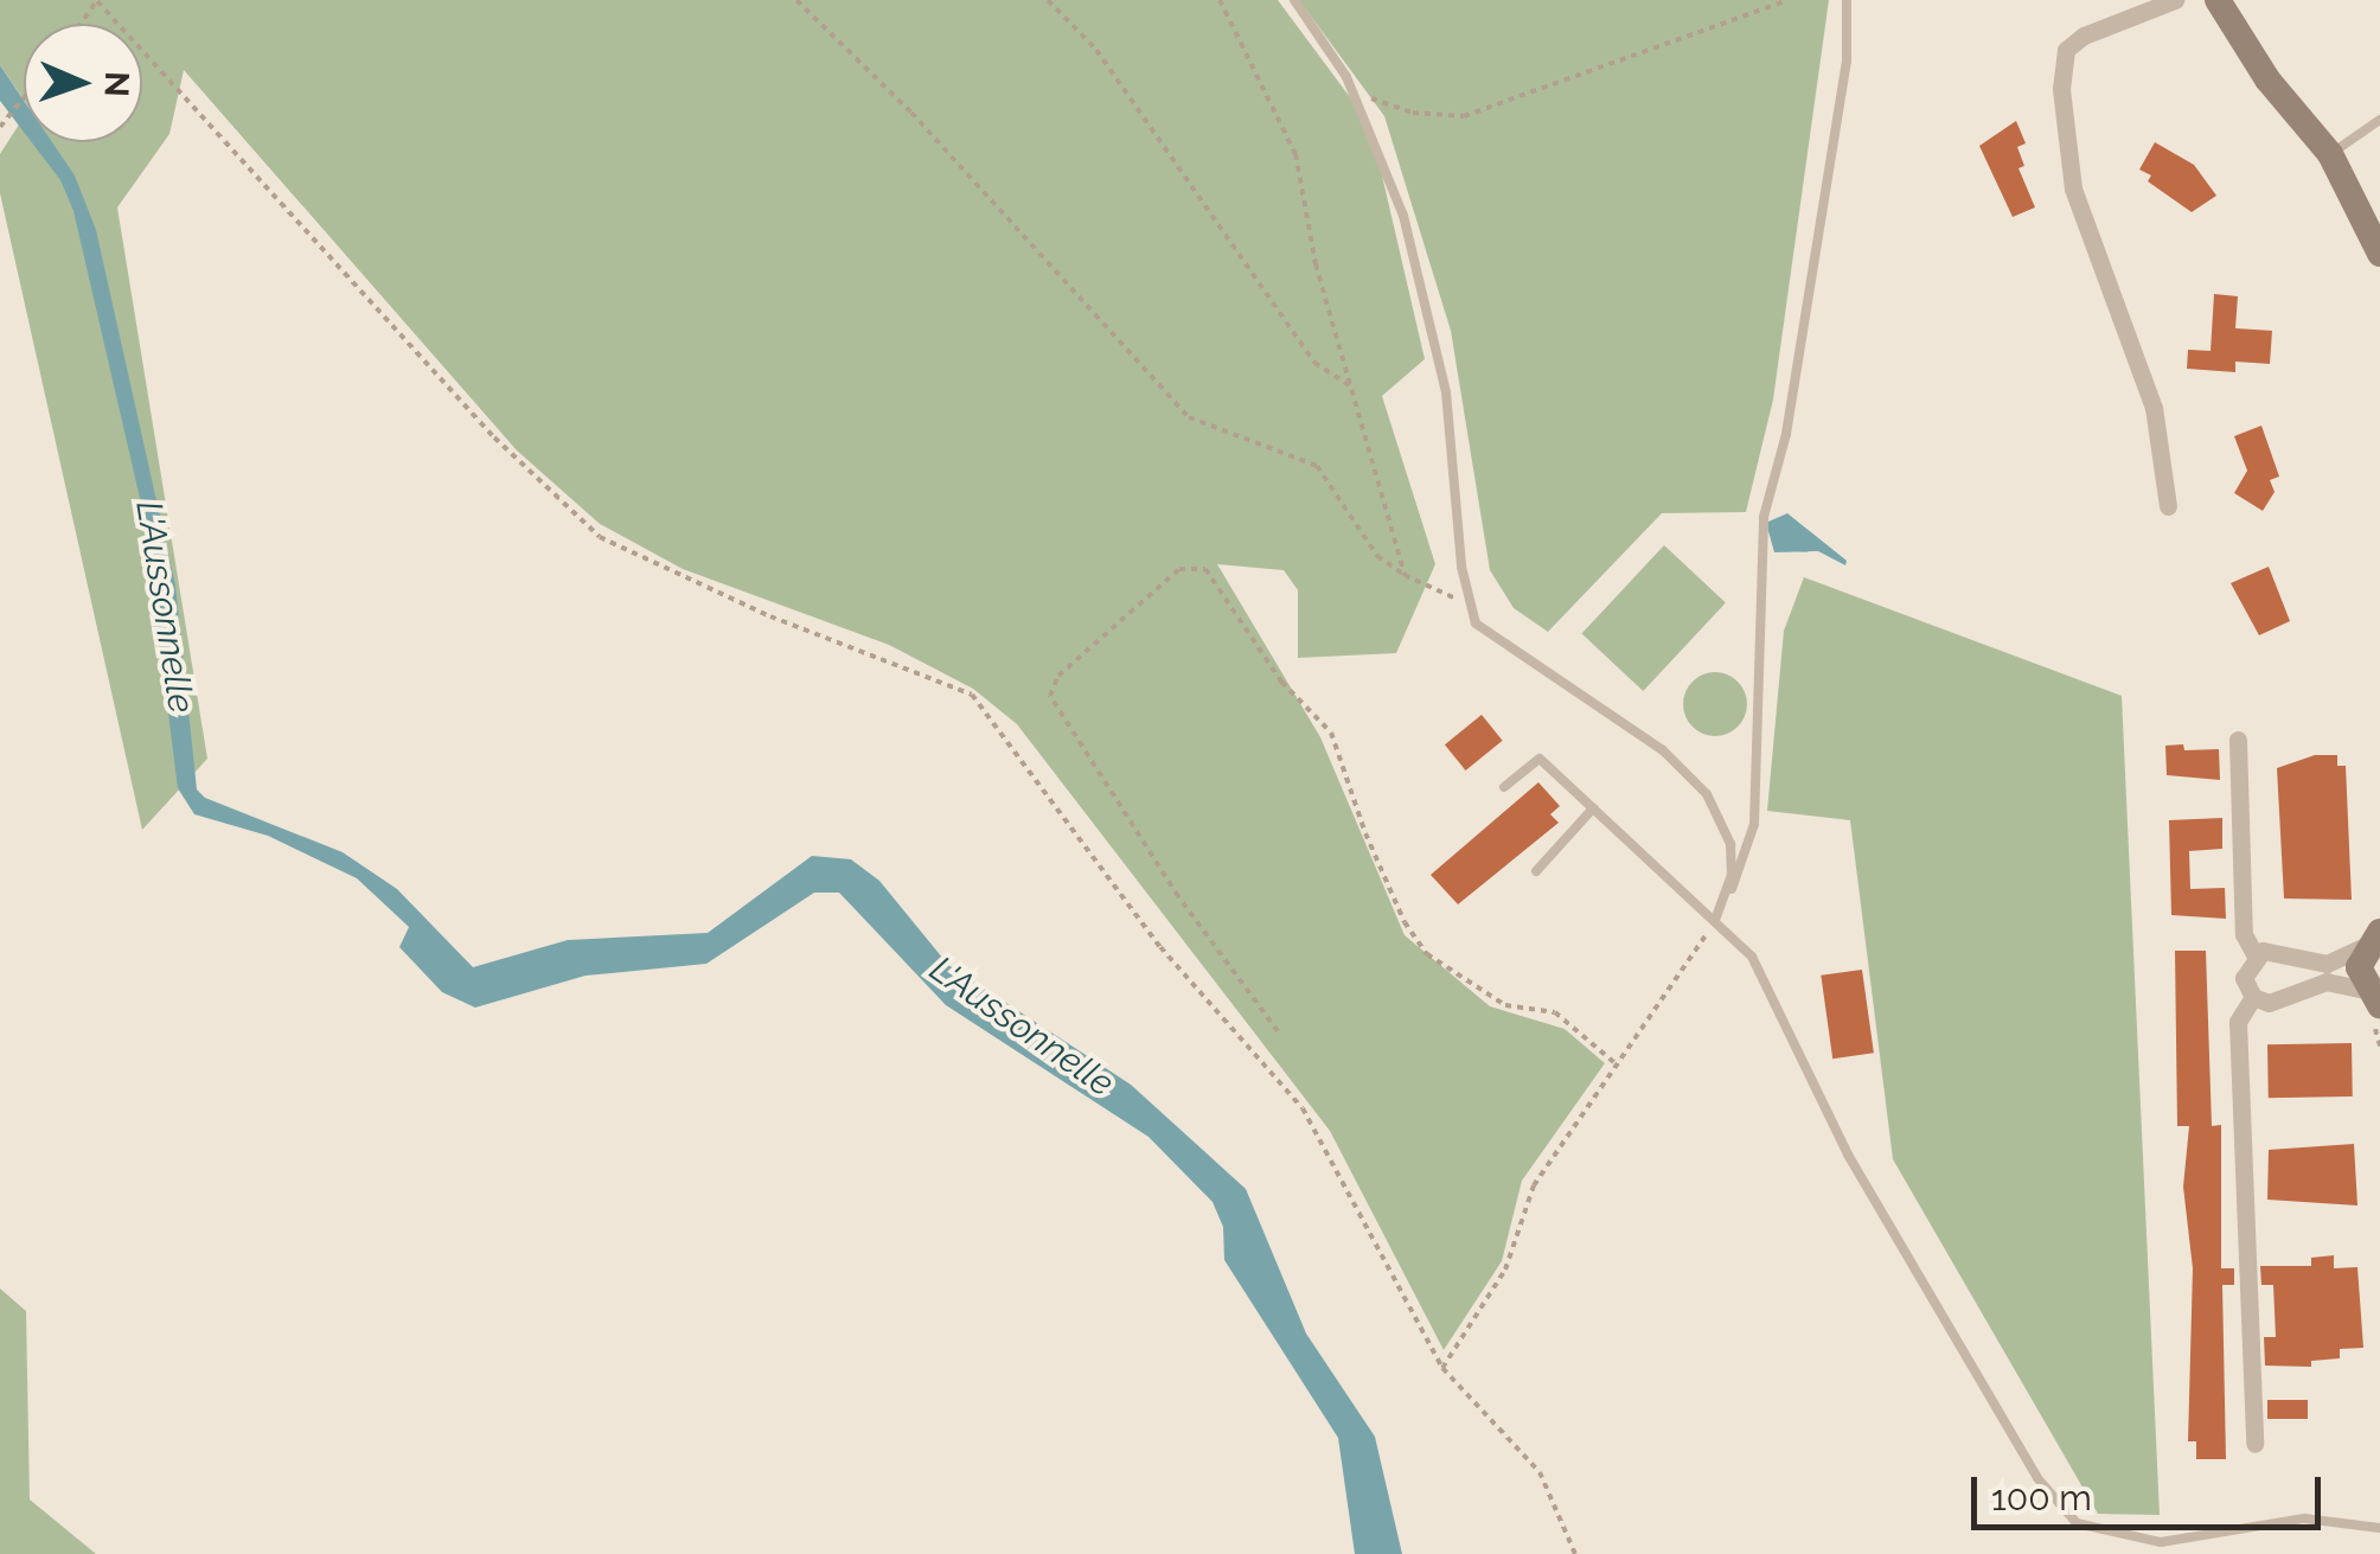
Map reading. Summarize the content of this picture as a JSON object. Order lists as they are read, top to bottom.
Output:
{
  "water": ["L'Aussonnelle"],
  "scale_bar": "100 m",
  "north": "right"
}
